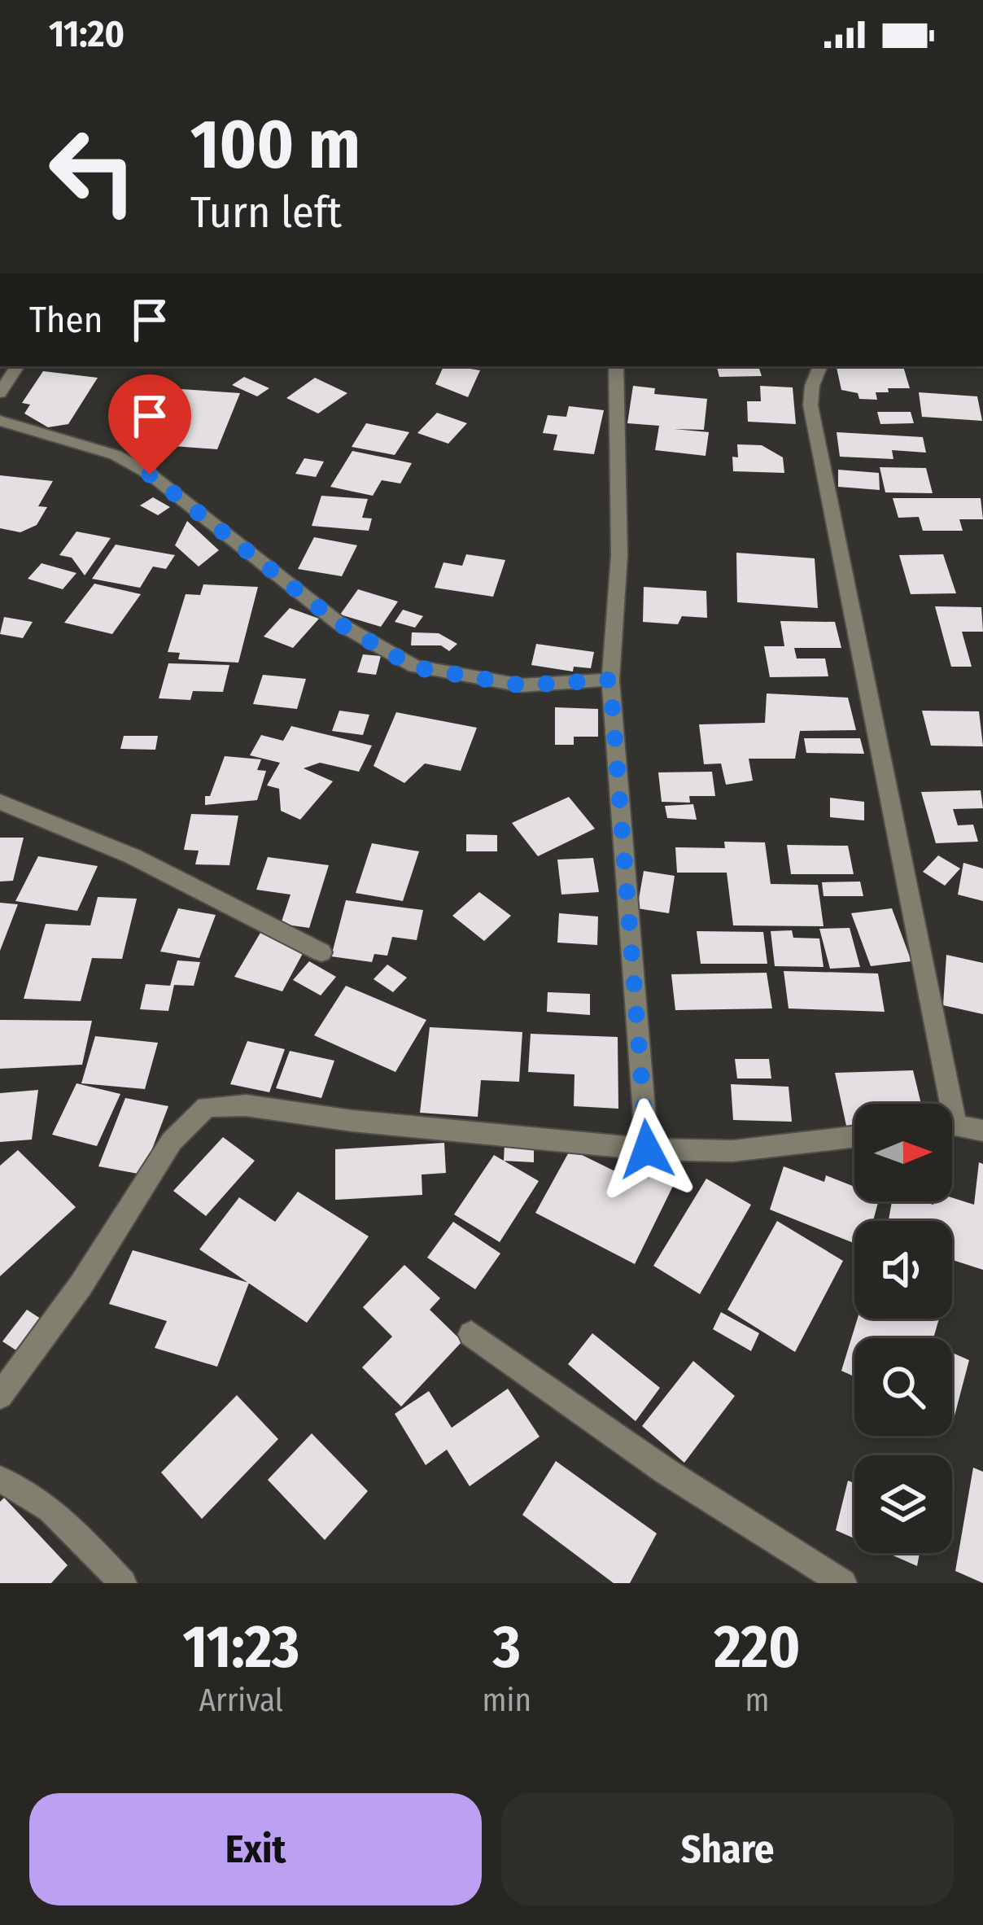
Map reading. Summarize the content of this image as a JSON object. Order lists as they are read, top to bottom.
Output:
{
  "north": "right",
  "page": {
    "status": "11:20",
    "turn": ["100 m", "Turn left"],
    "then": "Then",
    "eta": [
      "11:23",
      "Arrival",
      "3",
      "min",
      "220",
      "m"
    ],
    "buttons": ["Exit", "Share"]
  }
}
